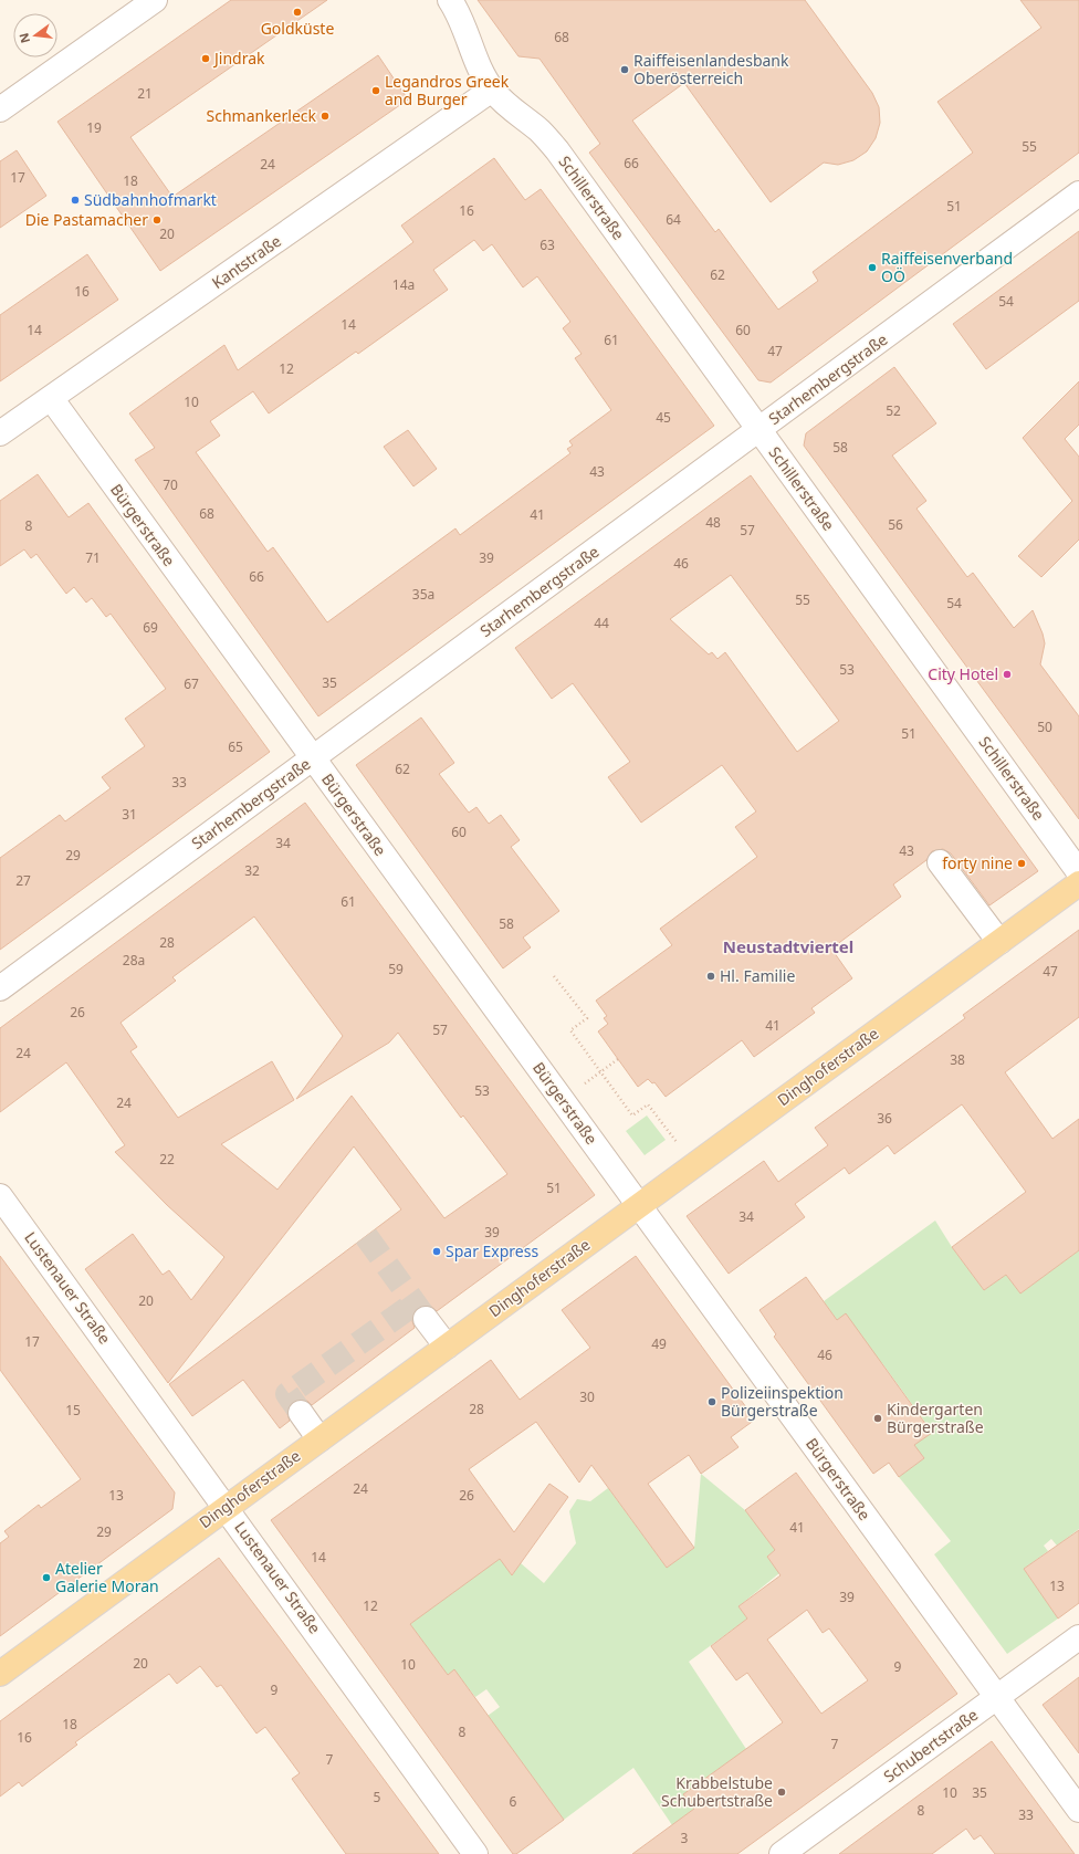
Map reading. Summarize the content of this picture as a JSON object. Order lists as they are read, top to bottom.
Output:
{
  "streets": {
    "main road": ["Dinghoferstraße"],
    "street": [
      "Schillerstraße",
      "Kantstraße",
      "Starhembergstraße",
      "Bürgerstraße",
      "Lustenauer Straße",
      "Schubertstraße"
    ]
  },
  "crossings": [
    ["Schillerstraße", "Kantstraße"],
    ["Schillerstraße", "Starhembergstraße"],
    ["Kantstraße", "Bürgerstraße"],
    ["Starhembergstraße", "Bürgerstraße"],
    ["Bürgerstraße", "Dinghoferstraße"],
    ["Bürgerstraße", "Schubertstraße"],
    ["Dinghoferstraße", "Lustenauer Straße"]
  ],
  "districts": ["Neustadtviertel"],
  "places": [
    "Goldküste",
    "Jindrak",
    "Raiffeisenlandesbank Oberösterreich",
    "Legandros Greek and Burger",
    "Schmankerleck",
    "Südbahnhofmarkt",
    "Die Pastamacher",
    "Raiffeisenverband OÖ",
    "City Hotel",
    "forty nine",
    "Hl. Familie",
    "Spar Express",
    "Polizeiinspektion Bürgerstraße",
    "Kindergarten Bürgerstraße",
    "Atelier Galerie Moran",
    "Krabbelstube Schubertstraße"
  ],
  "house_numbers": [
    "68",
    "21",
    "19",
    "55",
    "66",
    "24",
    "17",
    "18",
    "51",
    "16",
    "64",
    "20",
    "63",
    "62",
    "14a",
    "16",
    "54",
    "14",
    "14",
    "60",
    "61",
    "47",
    "12",
    "10",
    "52",
    "45",
    "58",
    "43",
    "70",
    "68",
    "41",
    "48",
    "56",
    "8",
    "57",
    "71",
    "39",
    "46",
    "66",
    "35a",
    "55",
    "54",
    "44",
    "69",
    "53",
    "35",
    "67",
    "50",
    "51",
    "65",
    "62",
    "33",
    "31",
    "60",
    "34",
    "43",
    "29",
    "32",
    "27",
    "61",
    "58",
    "28",
    "28a",
    "59",
    "47",
    "26",
    "41",
    "57",
    "24",
    "38",
    "53",
    "24",
    "36",
    "22",
    "51",
    "34",
    "39",
    "20",
    "17",
    "49",
    "46",
    "30",
    "28",
    "15",
    "24",
    "13",
    "26",
    "41",
    "29",
    "14",
    "13",
    "39",
    "12",
    "20",
    "10",
    "9",
    "9",
    "18",
    "8",
    "16",
    "7",
    "7",
    "10",
    "35",
    "5",
    "6",
    "8",
    "33",
    "3"
  ],
  "north": "left"
}
